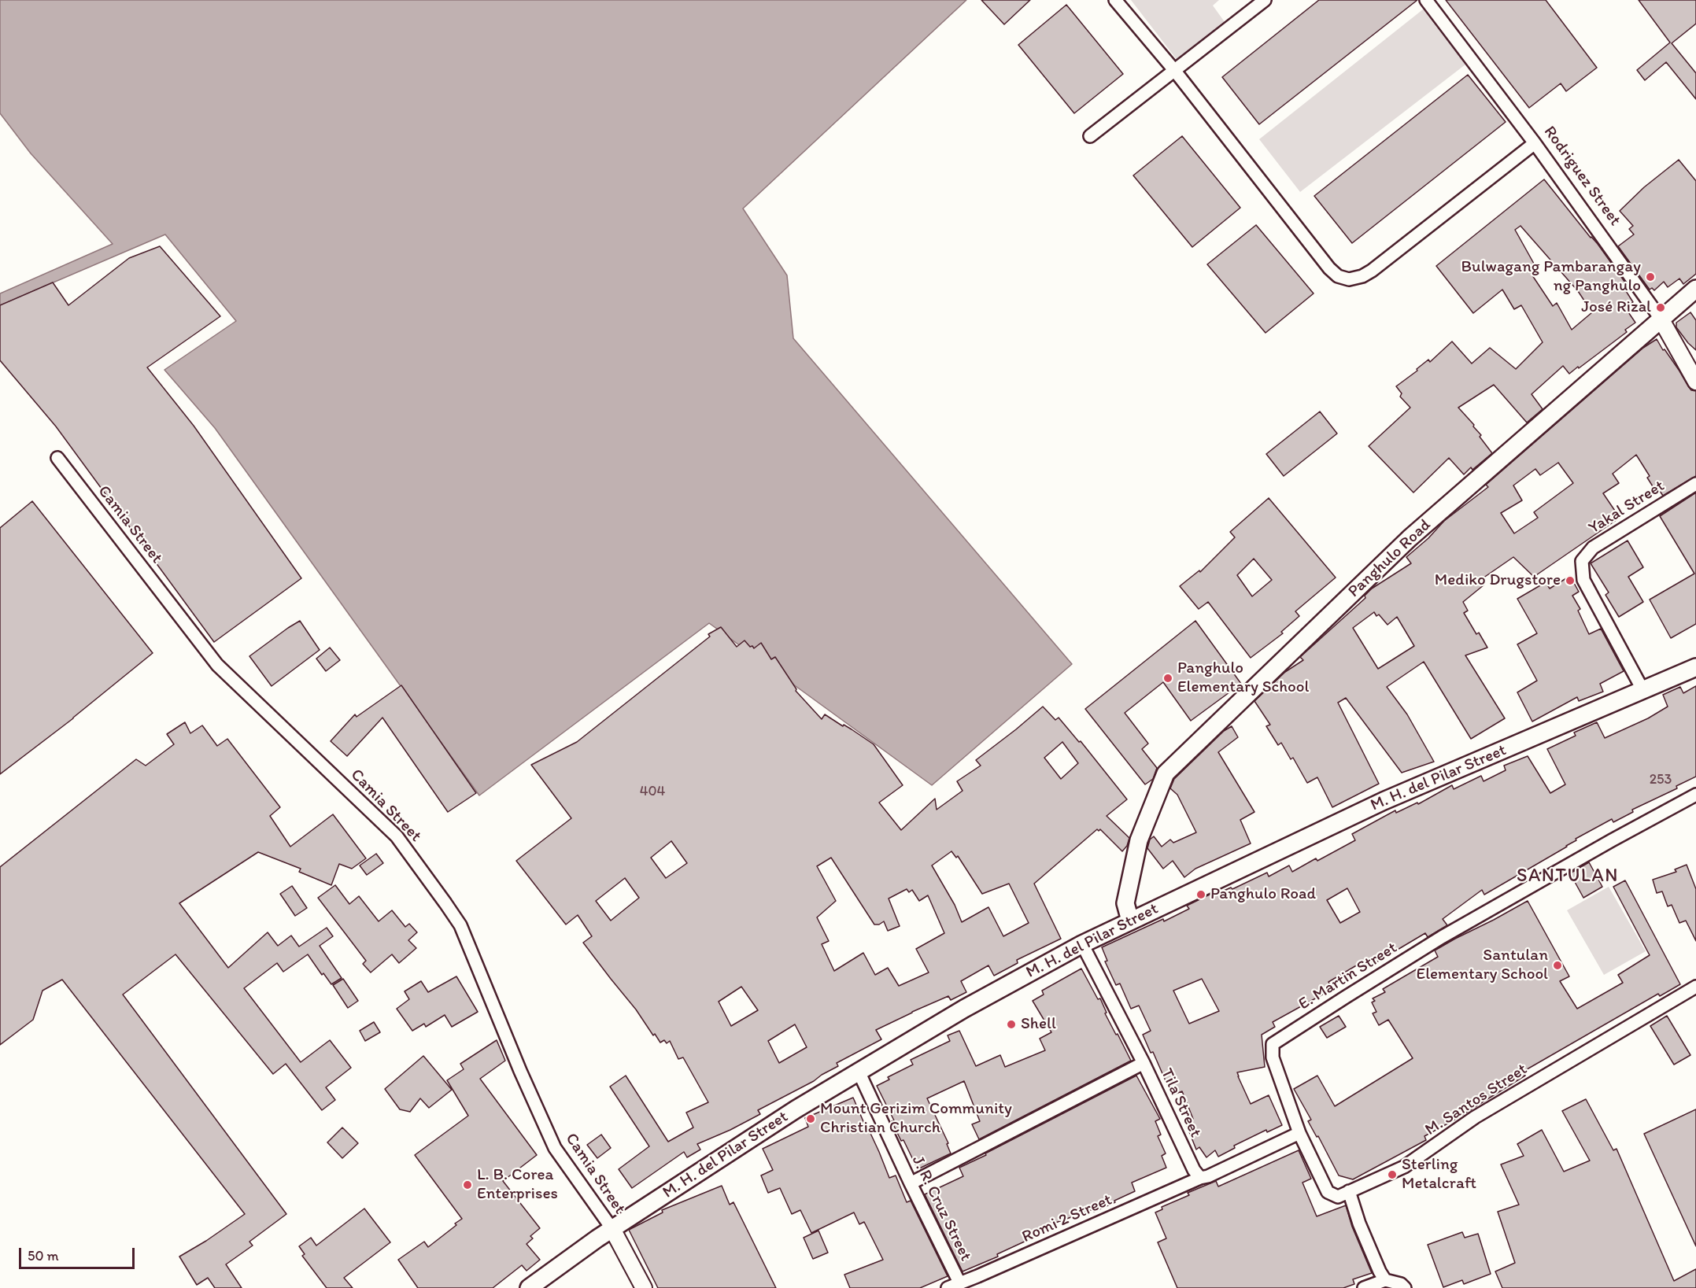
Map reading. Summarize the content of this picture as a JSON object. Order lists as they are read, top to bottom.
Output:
{
  "streets": {
    "main road": ["Panghulo Road", "M. H. del Pilar Street"],
    "street": [
      "Rodriguez Street",
      "Yakal Street",
      "Camia Street",
      "E. Martin Street",
      "M. Santos Street",
      "Tila Street",
      "J. R. Cruz Street",
      "Romi 2 Street"
    ]
  },
  "crossings": [
    ["Rodriguez Street", "Panghulo Road"],
    ["Yakal Street", "M. H. del Pilar Street"],
    ["Camia Street", "M. H. del Pilar Street"],
    ["Panghulo Road", "M. H. del Pilar Street"],
    ["M. H. del Pilar Street", "Tila Street"],
    ["M. H. del Pilar Street", "J. R. Cruz Street"],
    ["E. Martin Street", "M. Santos Street"],
    ["Tila Street", "Romi 2 Street"],
    ["J. R. Cruz Street", "Romi 2 Street"]
  ],
  "districts": ["SANTULAN"],
  "places": [
    "Bulwagang Pambarangay ng Panghulo",
    "José Rizal",
    "Mediko Drugstore",
    "Panghulo Elementary School",
    "Panghulo Road",
    "Santulan Elementary School",
    "Shell",
    "Mount Gerizim Community Christian Church",
    "Sterling Metalcraft",
    "L. B. Corea Enterprises"
  ],
  "house_numbers": ["253", "404"],
  "scale_bar": "50 m"
}
